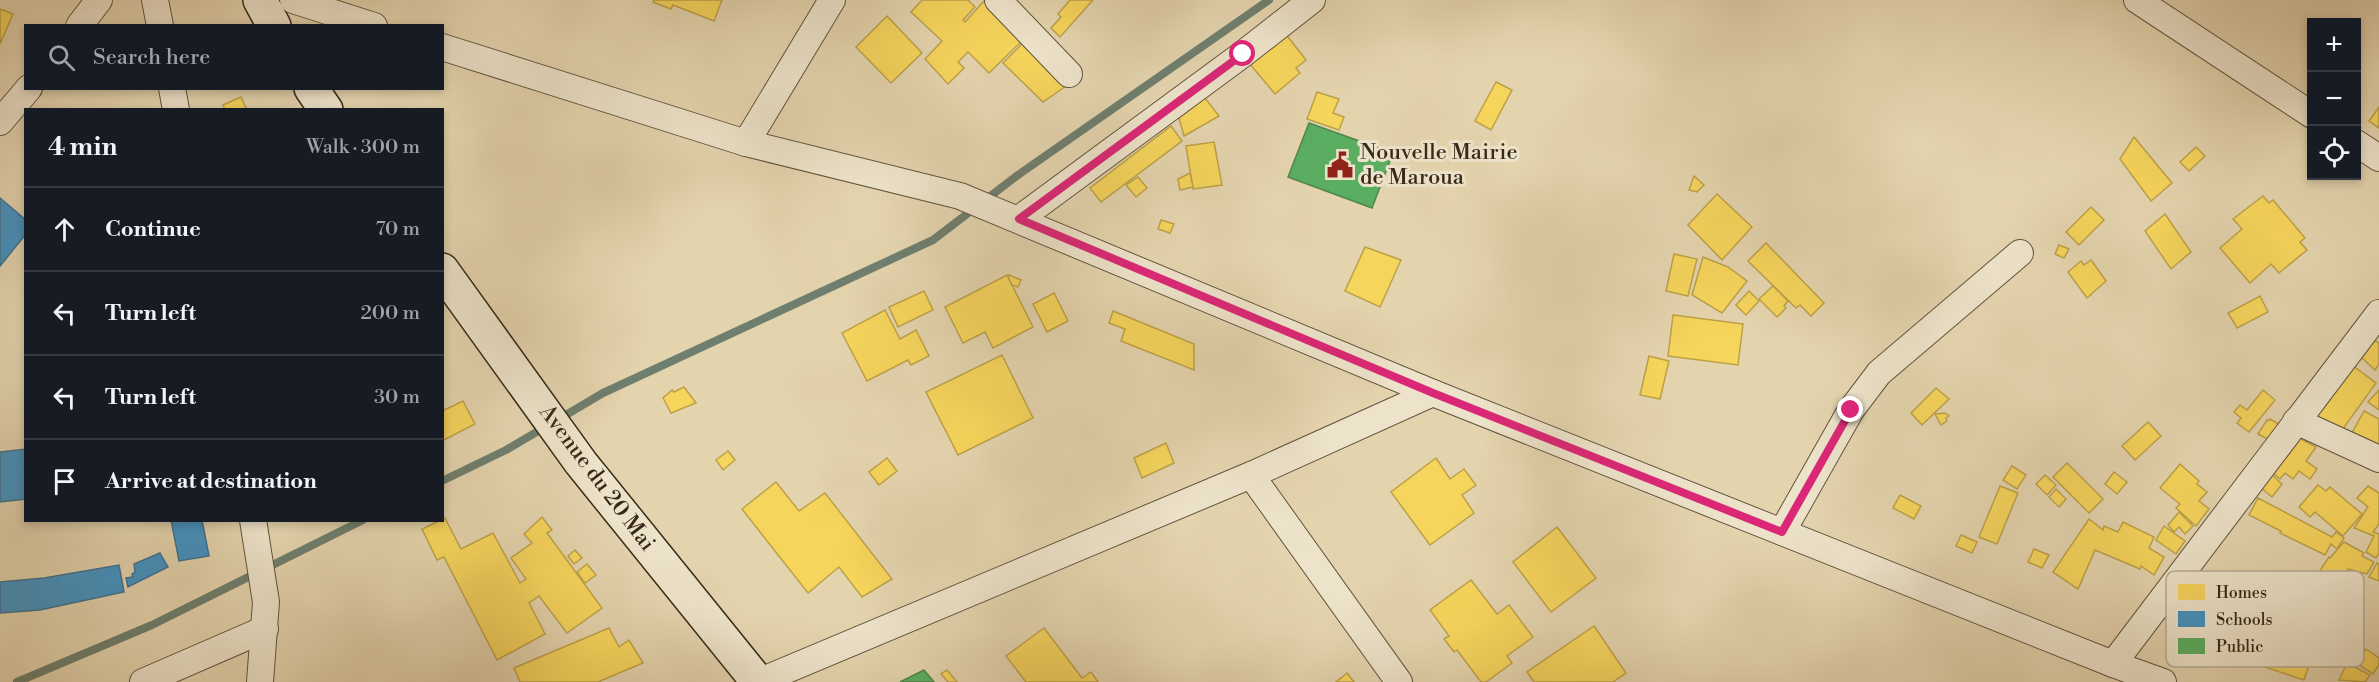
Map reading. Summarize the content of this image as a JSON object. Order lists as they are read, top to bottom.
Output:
{
  "streets": {
    "street": ["Avenue du 20 Mai"]
  },
  "places": {
    "public building": ["Nouvelle Mairie de Maroua"]
  },
  "legend": ["Homes", "Schools", "Public"],
  "page": {
    "map_buttons": ["+", "−"],
    "search": "Search here",
    "heading": ["4 min", "Walk · 300 m"],
    "list": [
      ["Continue", "70 m"],
      ["Turn left", "200 m"],
      ["Turn left", "30 m"],
      "Arrive at destination"
    ]
  }
}
